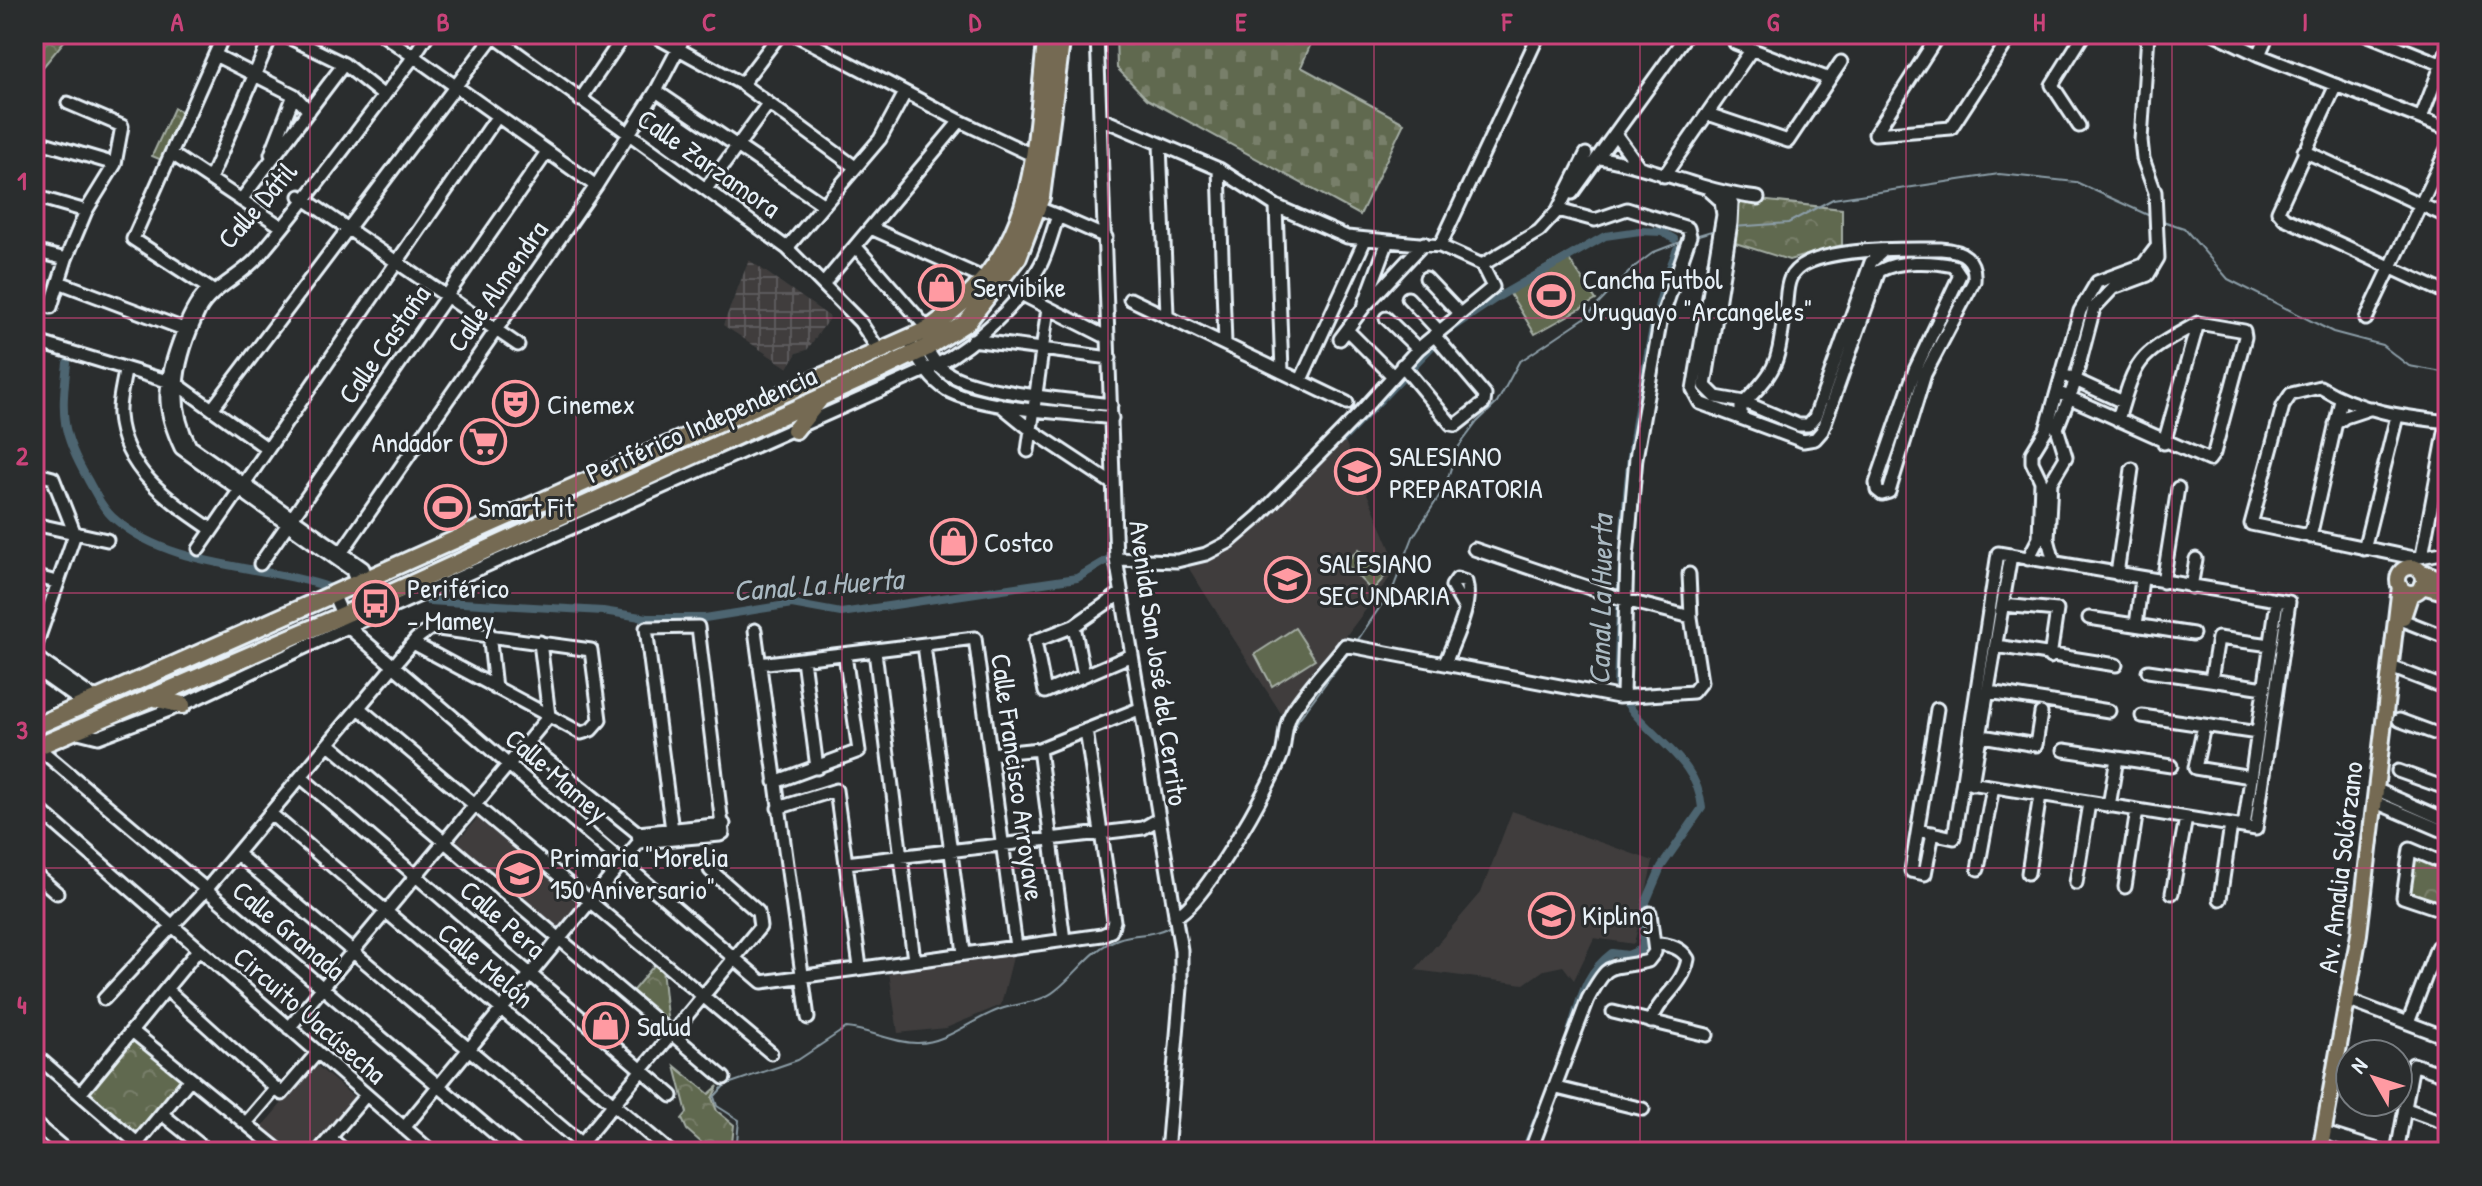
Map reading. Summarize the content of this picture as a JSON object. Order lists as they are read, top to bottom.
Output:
{
  "streets": {
    "highway": ["Periférico Independencia"],
    "main road": ["Av. Amalia Solórzano"],
    "street": [
      "Calle Zarzamora",
      "Calle Dátil",
      "Calle Almendra",
      "Calle Castaña",
      "Avenida San José del Cerrito",
      "Calle Mamey",
      "Calle Francisco Arroyave",
      "Calle Pera",
      "Calle Granada",
      "Calle Melón",
      "Circuito Uacúsecha"
    ]
  },
  "crossings": [
    ["Calle Zarzamora", "Calle Almendra"],
    ["Calle Zarzamora", "Periférico Independencia"],
    ["Calle Dátil", "Calle Almendra"],
    ["Calle Dátil", "Calle Castaña"],
    ["Calle Dátil", "Periférico Independencia"],
    ["Periférico Independencia", "Calle Mamey"],
    ["Periférico Independencia", "Calle Granada"]
  ],
  "water": ["Canal La Huerta"],
  "places": {
    "shop": ["Servibike", "Costco", "Salud"],
    "sports": ["Cancha Futbol Uruguayo \"Arcangeles\"", "Smart Fit"],
    "theatre": ["Cinemex"],
    "supermarket": ["Andador"],
    "school or university": [
      "SALESIANO PREPARATORIA",
      "SALESIANO SECUNDARIA",
      "Primaria \"Morelia 150 Aniversario\"",
      "Kipling"
    ],
    "bus stop": ["Periférico - Mamey"]
  },
  "north": "top left",
  "grid": {
    "columns": [
      "A",
      "B",
      "C",
      "D",
      "E",
      "F",
      "G",
      "H",
      "I"
    ],
    "rows": [
      "1",
      "2",
      "3",
      "4"
    ]
  }
}
